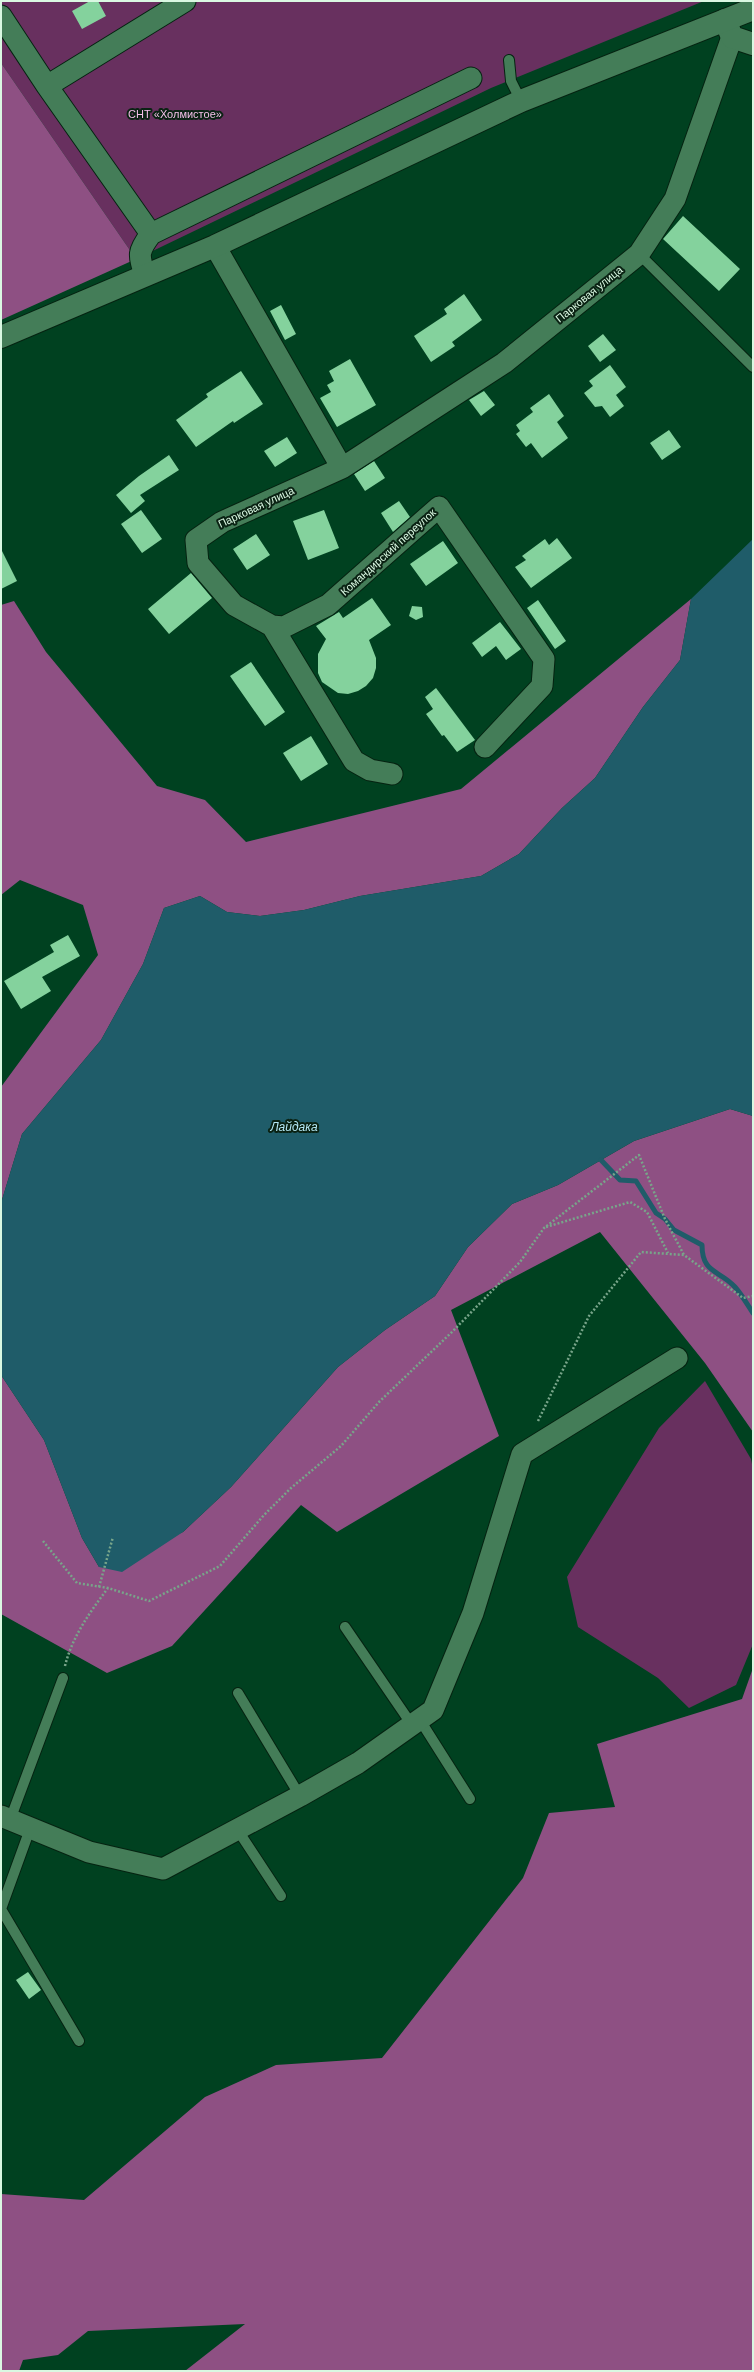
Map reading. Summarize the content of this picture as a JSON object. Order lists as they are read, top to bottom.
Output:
{
  "streets": {
    "street": ["Парковая улица", "Командирский переулок"]
  },
  "crossings": [
    ["Парковая улица", "Командирский переулок"]
  ],
  "water": ["Лайдака"],
  "parks": ["СНТ «Холмистое»"]
}
